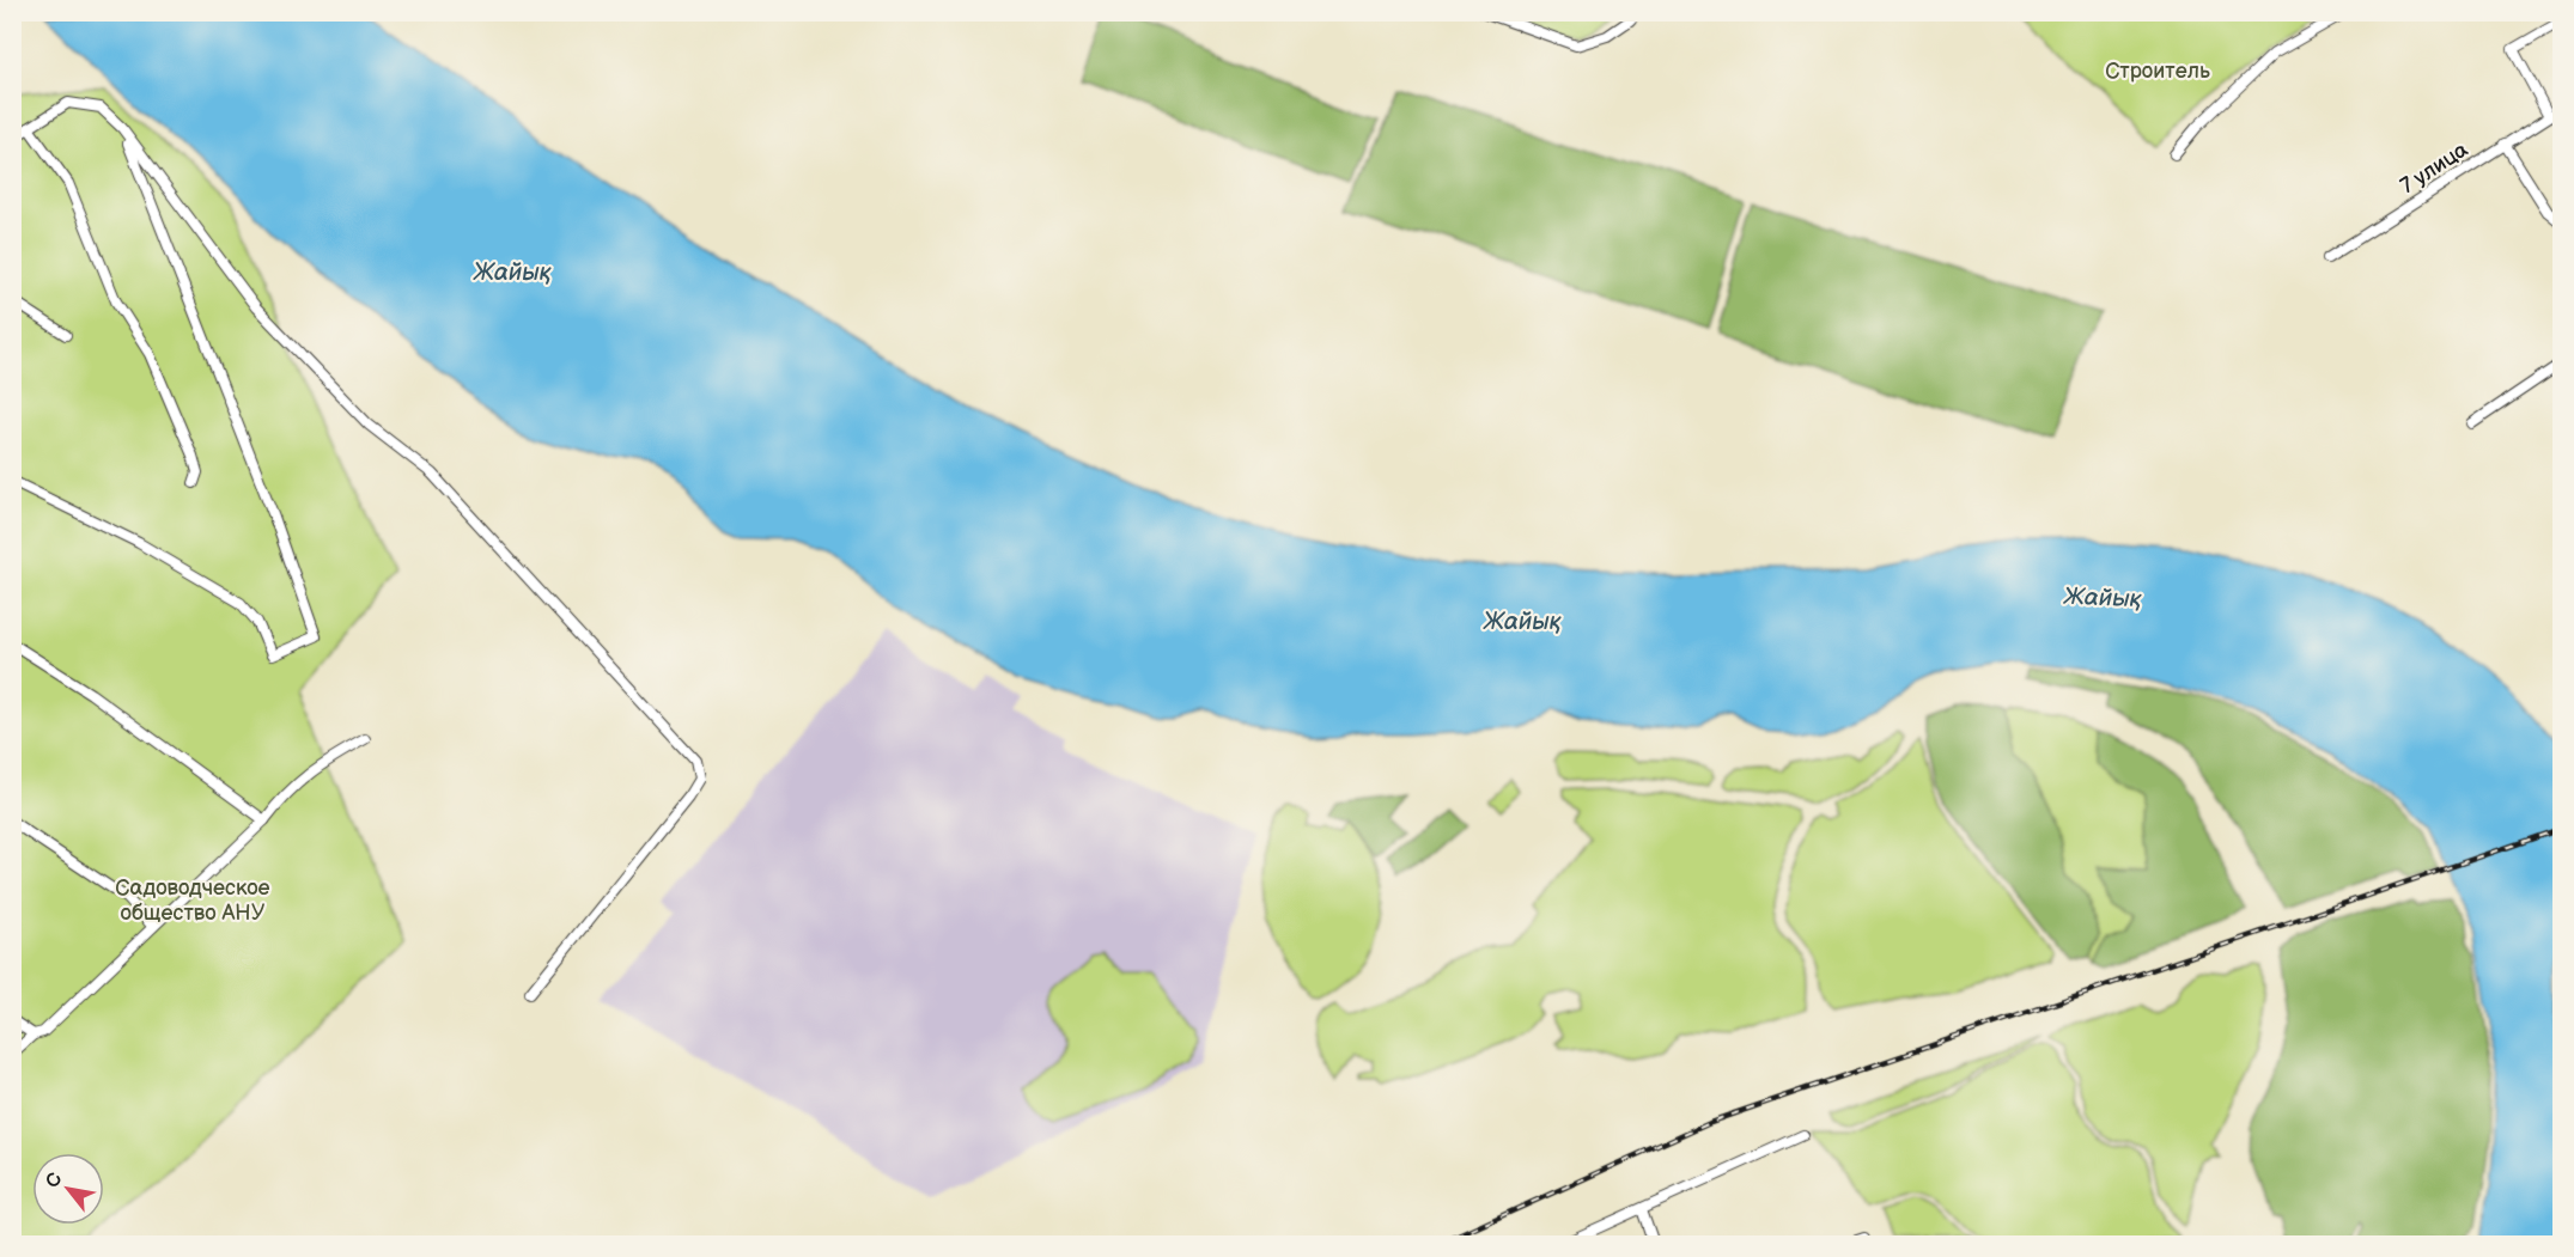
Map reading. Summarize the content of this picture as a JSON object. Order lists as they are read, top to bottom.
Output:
{
  "streets": {
    "street": ["7 улица"]
  },
  "water": ["Жайық"],
  "parks": ["Строитель", "Садоводческое общество АНУ"],
  "north": "top left"
}
